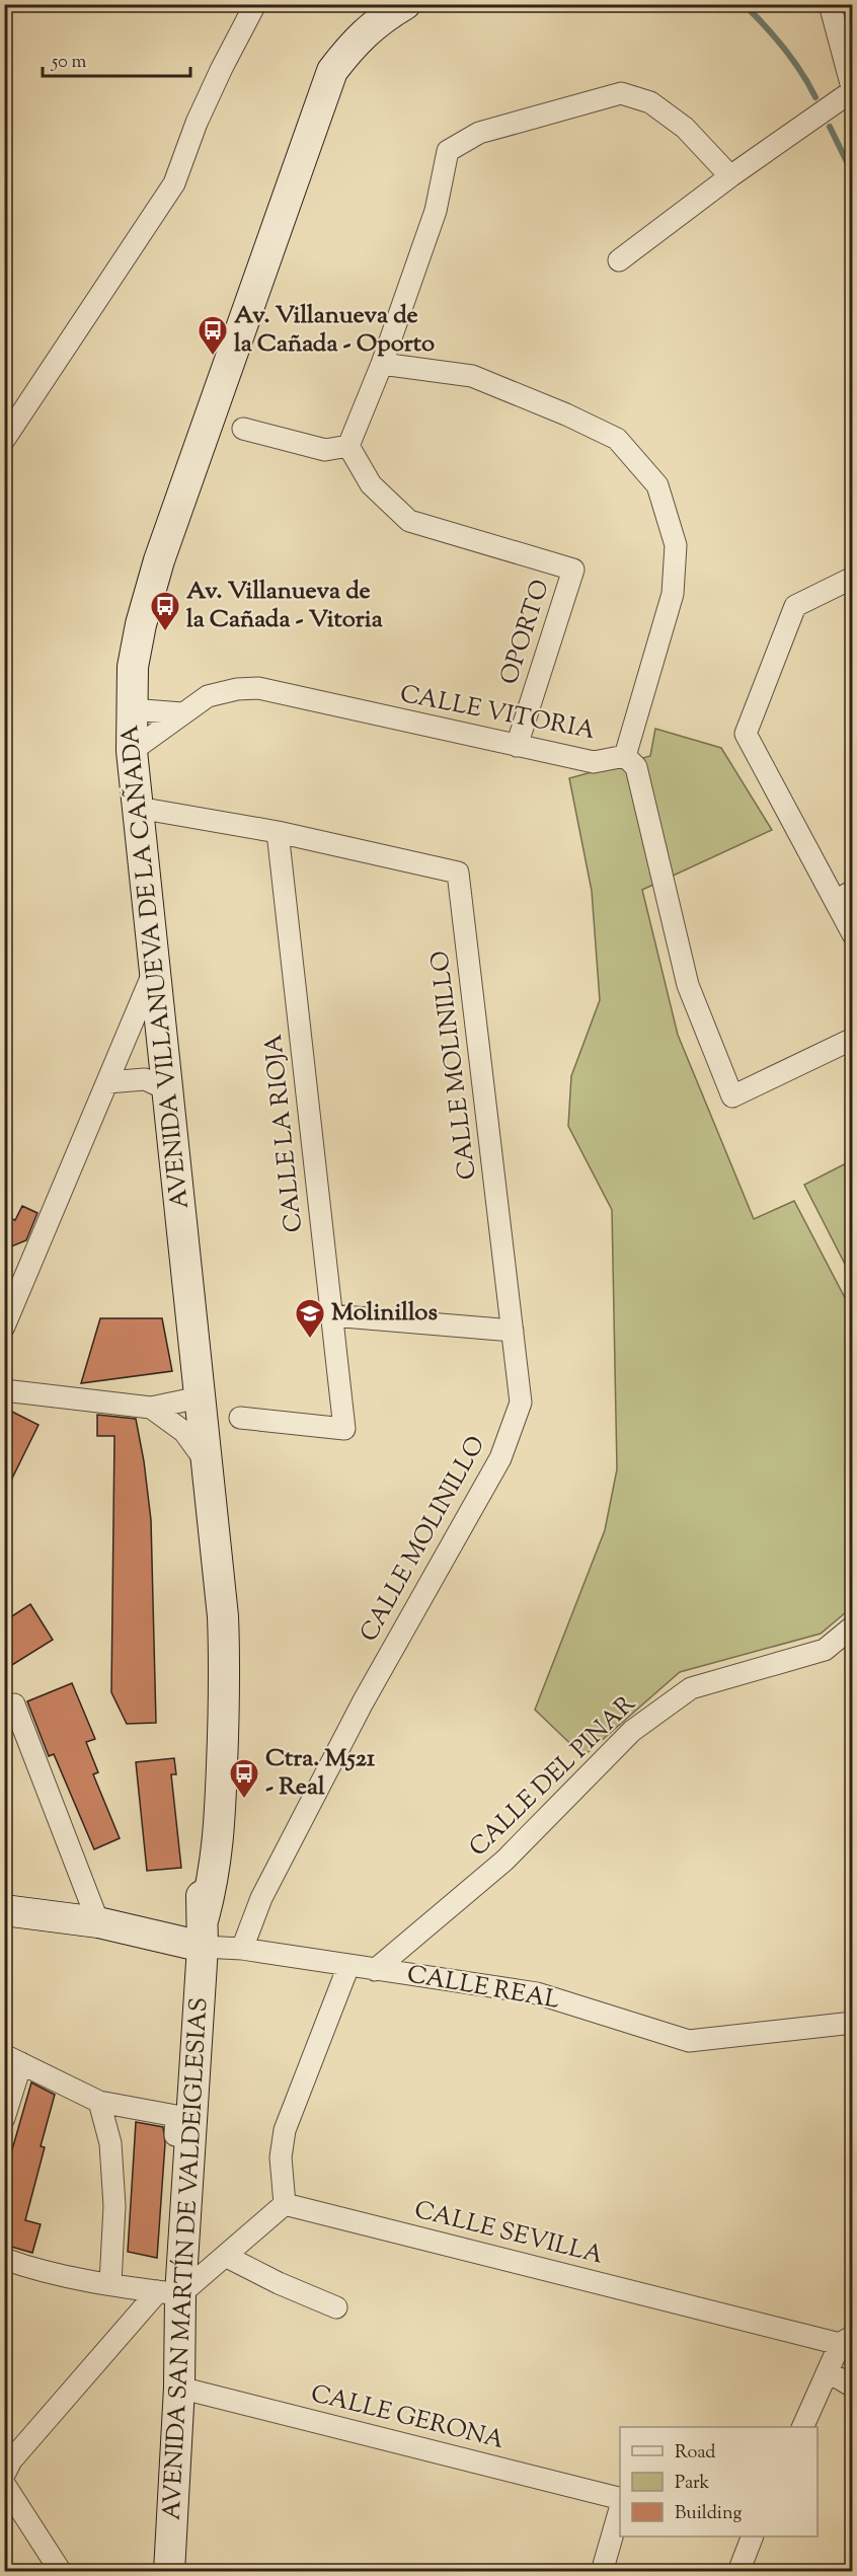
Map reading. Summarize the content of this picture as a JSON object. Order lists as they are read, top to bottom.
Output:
{
  "streets": {
    "main road": ["AVENIDA VILLANUEVA DE LA CAÑADA", "CALLE REAL", "AVENIDA SAN MARTÍN DE VALDEIGLESIAS"],
    "street": [
      "OPORTO",
      "CALLE VITORIA",
      "CALLE MOLINILLO",
      "CALLE LA RIOJA",
      "CALLE DEL PINAR",
      "CALLE SEVILLA",
      "CALLE GERONA"
    ]
  },
  "crossings": [
    ["OPORTO", "CALLE VITORIA"],
    ["CALLE VITORIA", "AVENIDA VILLANUEVA DE LA CAÑADA"],
    ["AVENIDA VILLANUEVA DE LA CAÑADA", "CALLE REAL"],
    ["AVENIDA VILLANUEVA DE LA CAÑADA", "AVENIDA SAN MARTÍN DE VALDEIGLESIAS"],
    ["CALLE MOLINILLO", "CALLE LA RIOJA"],
    ["CALLE MOLINILLO", "CALLE REAL"],
    ["CALLE DEL PINAR", "CALLE REAL"],
    ["CALLE REAL", "AVENIDA SAN MARTÍN DE VALDEIGLESIAS"],
    ["AVENIDA SAN MARTÍN DE VALDEIGLESIAS", "CALLE GERONA"]
  ],
  "places": {
    "bus stop": ["Av. Villanueva de la Cañada - Oporto", "Av. Villanueva de la Cañada - Vitoria", "Ctra. M521 - Real"],
    "school or university": ["Molinillos"]
  },
  "legend": ["Road", "Park", "Building"],
  "scale_bar": "50 m"
}
